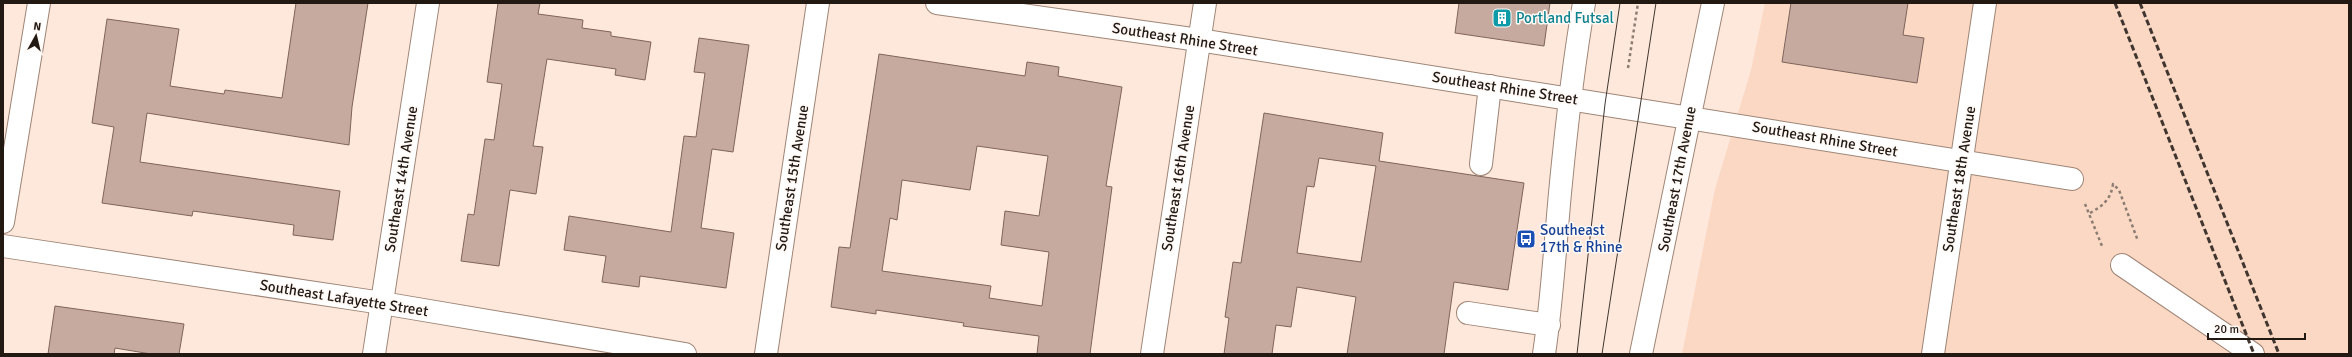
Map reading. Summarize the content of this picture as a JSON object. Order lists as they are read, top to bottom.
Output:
{
  "streets": {
    "street": [
      "Southeast Rhine Street",
      "Southeast 15th Avenue",
      "Southeast 16th Avenue",
      "Southeast 14th Avenue",
      "Southeast 17th Avenue",
      "Southeast 18th Avenue",
      "Southeast Lafayette Street"
    ]
  },
  "crossings": [
    ["Southeast Rhine Street", "Southeast 16th Avenue"],
    ["Southeast Rhine Street", "Southeast 17th Avenue"],
    ["Southeast Rhine Street", "Southeast 18th Avenue"],
    ["Southeast 14th Avenue", "Southeast Lafayette Street"]
  ],
  "places": {
    "building": ["Portland Futsal"],
    "bus stop": ["Southeast 17th & Rhine"]
  },
  "scale_bar": "20 m",
  "north": "top"
}
